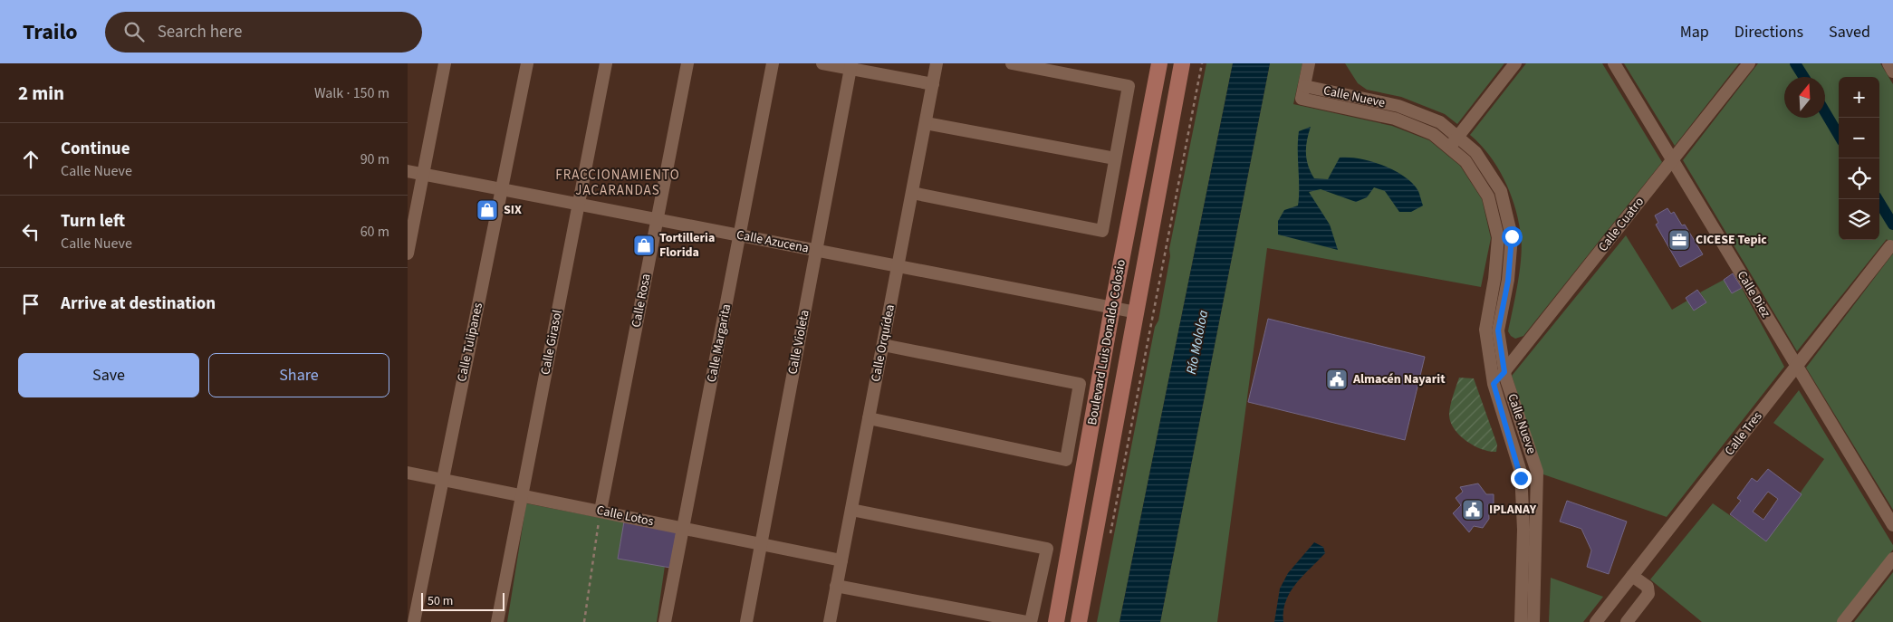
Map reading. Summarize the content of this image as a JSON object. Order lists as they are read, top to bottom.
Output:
{
  "streets": {
    "main road": ["Boulevard Luis Donaldo Colosio"],
    "street": [
      "Calle Nueve",
      "Calle Cuatro",
      "Calle Azucena",
      "Calle Diez",
      "Calle Rosa",
      "Calle Tulipanes",
      "Calle Girasol",
      "Calle Violeta",
      "Calle Margarita",
      "Calle Orquídea",
      "Calle Tres",
      "Calle Lotos"
    ]
  },
  "crossings": [
    ["Calle Nueve", "Calle Cuatro"],
    ["Calle Cuatro", "Calle Diez"],
    ["Calle Azucena", "Calle Rosa"],
    ["Calle Azucena", "Calle Tulipanes"],
    ["Calle Azucena", "Calle Girasol"],
    ["Calle Azucena", "Calle Violeta"],
    ["Calle Azucena", "Boulevard Luis Donaldo Colosio"],
    ["Calle Azucena", "Calle Margarita"],
    ["Calle Azucena", "Calle Orquídea"],
    ["Calle Diez", "Calle Tres"],
    ["Calle Rosa", "Calle Lotos"],
    ["Calle Tulipanes", "Calle Lotos"],
    ["Calle Girasol", "Calle Lotos"],
    ["Calle Violeta", "Calle Lotos"],
    ["Calle Margarita", "Calle Lotos"],
    ["Calle Orquídea", "Calle Lotos"]
  ],
  "districts": ["FRACCIONAMIENTO JACARANDAS"],
  "water": ["Río Mololoa"],
  "places": {
    "shop": ["SIX", "Tortilleria Florida"],
    "office": ["CICESE Tepic"],
    "public building": ["Almacén Nayarit", "IPLANAY"]
  },
  "scale_bar": "50 m",
  "north": "top",
  "page": {
    "header": "Trailo",
    "search": "Search here",
    "nav": ["Map", "Directions", "Saved"],
    "heading": ["2 min", "Walk · 150 m"],
    "map_buttons": ["+", "−"],
    "list": [
      ["Continue", "Calle Nueve", "90 m"],
      ["Turn left", "Calle Nueve", "60 m"],
      "Arrive at destination"
    ],
    "buttons": ["Save", "Share"],
    "scale": "50 m"
  }
}
